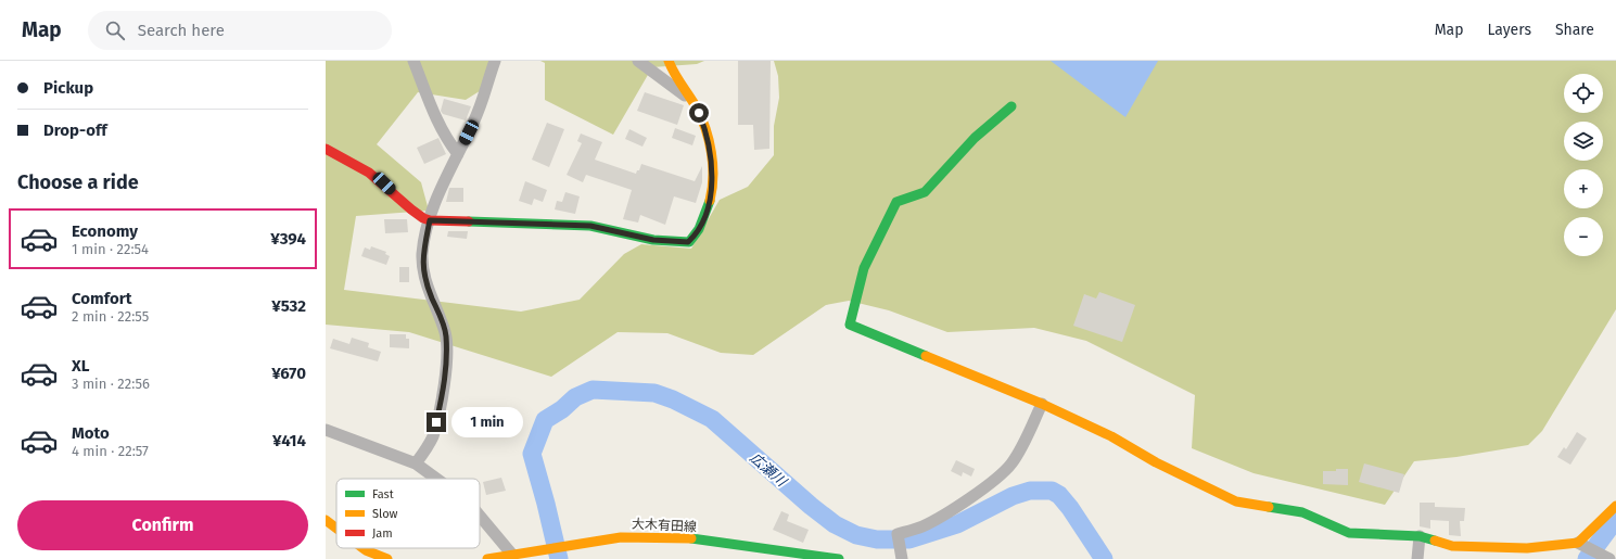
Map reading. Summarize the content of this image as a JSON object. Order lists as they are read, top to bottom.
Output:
{
  "streets": {
    "street": ["大木有田線"]
  },
  "water": ["広瀬川"],
  "legend": ["Fast", "Slow", "Jam"],
  "page": {
    "header": "Map",
    "search": "Search here",
    "nav": ["Map", "Layers", "Share"],
    "banner": ["Pickup", "Drop-off"],
    "map_buttons": ["+", "−"],
    "heading": "Choose a ride",
    "list": [
      {
        "name": "Economy",
        "note": "1 min · 22:54",
        "value": "¥394"
      },
      {
        "name": "Comfort",
        "note": "2 min · 22:55",
        "value": "¥532"
      },
      {
        "name": "XL",
        "note": "3 min · 22:56",
        "value": "¥670"
      },
      {
        "name": "Moto",
        "note": "4 min · 22:57",
        "value": "¥414"
      }
    ],
    "bubble": "1 min",
    "buttons": "Confirm"
  }
}
